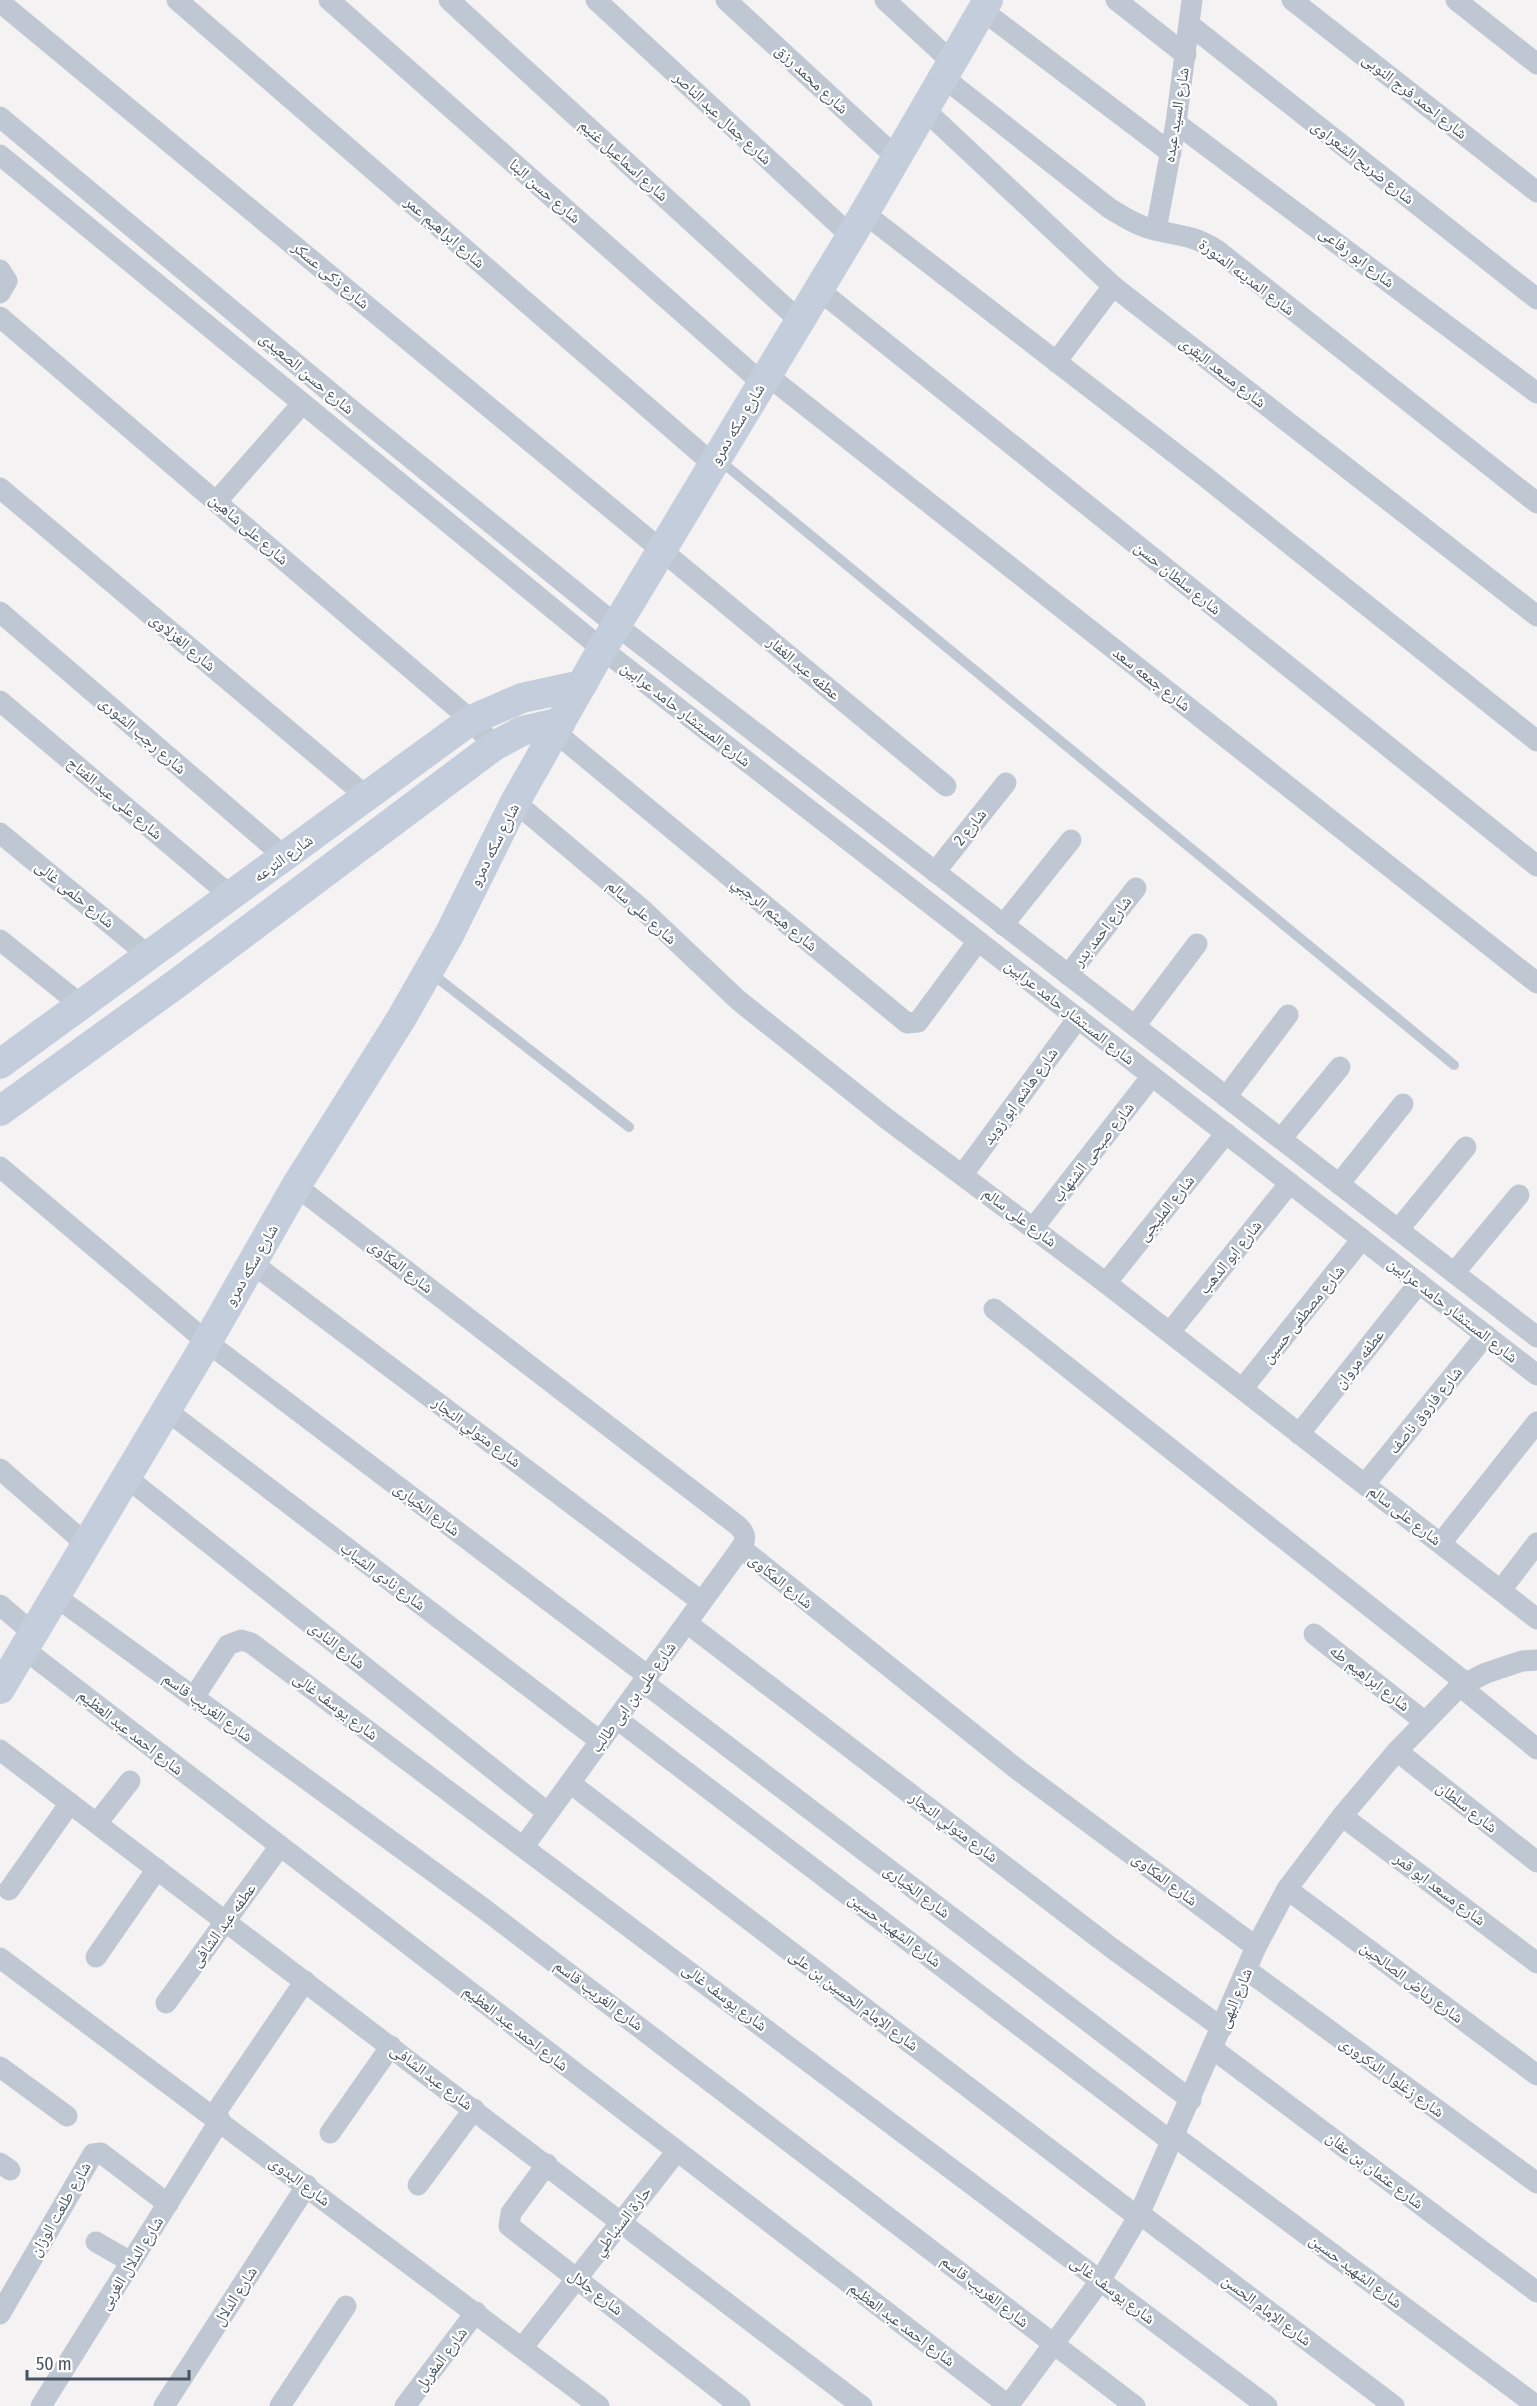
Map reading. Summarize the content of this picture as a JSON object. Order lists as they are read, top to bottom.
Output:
{
  "streets": {
    "main road": ["شارع سكه دمرو", "شارع الترعه"],
    "street": [
      "شارع محمد رزق",
      "شارع احمد فرج النوبى",
      "شارع السيد عبده",
      "شارع جمال عبد الناصر",
      "شارع اسماعيل غنيم",
      "شارع ضريح الشعراوى",
      "شارع حسن البنا",
      "شارع ابراهيم عمر",
      "شارع ابو رفاعى",
      "شارع ذكى عسكر",
      "شارع المدينه المنورة",
      "شارع مسعد البقرى",
      "شارع حسن الصعيدى",
      "شارع على شاهين",
      "شارع سلطان حسن",
      "شارع الغزلاوى",
      "عطفه عبد الغفار",
      "شارع جمعه سعد",
      "شارع المستشار حامد عرابين",
      "شارع رجب الشورى",
      "شارع على عبد الفتاح",
      "شارع 2",
      "شارع حلمى غالى",
      "شارع على سالم",
      "شارع هيثم الرجبي",
      "شارع احمد بدر",
      "شارع هاشم ابو زويد",
      "شارع صبحى الشنهاب",
      "شارع المليجى",
      "شارع ابو الدهب",
      "شارع المكاوى",
      "شارع مصطفى حسين",
      "عطفه مروان",
      "شارع فاروق ناصف",
      "شارع متولي النجار",
      "شارع الخيارى",
      "شارع نادى الشباب",
      "شارع النادى",
      "شارع ابراهيم طه",
      "شارع على بن ابى طالب",
      "شارع يوسف غالى",
      "شارع الغريب قاسم",
      "شارع احمد عبد العظيم",
      "شارع سلطان",
      "شارع مسعد ابو قمر",
      "عطفه عبد الشافى",
      "شارع الشهيد حسين",
      "شارع رياض الصالحين",
      "شارع البهى",
      "شارع الإمام الحسين بن على",
      "شارع عبد الشافى",
      "شارع زغلول الدكرورى",
      "شارع عثمان بن عفان",
      "شارع البدوى",
      "شارع طلعت الوزان",
      "حارة السنباطي",
      "شارع الدلال الغربى",
      "شارع جلال",
      "شارع الدلال",
      "شارع الإمام الحسن",
      "شارع المغربل"
    ]
  },
  "crossings": [
    ["شارع محمد رزق", "شارع سكه دمرو"],
    ["شارع السيد عبده", "شارع ضريح الشعراوى"],
    ["شارع السيد عبده", "شارع ابو رفاعى"],
    ["شارع السيد عبده", "شارع المدينه المنورة"],
    ["شارع جمال عبد الناصر", "شارع سكه دمرو"],
    ["شارع اسماعيل غنيم", "شارع سكه دمرو"],
    ["شارع حسن البنا", "شارع سكه دمرو"],
    ["شارع حسن البنا", "شارع جمعه سعد"],
    ["شارع ابراهيم عمر", "شارع سكه دمرو"],
    ["شارع ذكى عسكر", "شارع سكه دمرو"],
    ["شارع ذكى عسكر", "عطفه عبد الغفار"],
    ["شارع المدينه المنورة", "شارع سكه دمرو"],
    ["شارع مسعد البقرى", "شارع سكه دمرو"],
    ["شارع حسن الصعيدى", "شارع سكه دمرو"],
    ["شارع حسن الصعيدى", "شارع المستشار حامد عرابين"],
    ["شارع سكه دمرو", "شارع سلطان حسن"],
    ["شارع سكه دمرو", "عطفه عبد الغفار"],
    ["شارع سكه دمرو", "شارع جمعه سعد"],
    ["شارع سكه دمرو", "شارع المستشار حامد عرابين"],
    ["شارع سكه دمرو", "شارع الترعه"],
    ["شارع سكه دمرو", "شارع على سالم"],
    ["شارع سكه دمرو", "شارع هيثم الرجبي"],
    ["شارع سكه دمرو", "شارع المكاوى"],
    ["شارع سكه دمرو", "شارع متولي النجار"],
    ["شارع سكه دمرو", "شارع الخيارى"],
    ["شارع سكه دمرو", "شارع نادى الشباب"],
    ["شارع سكه دمرو", "شارع النادى"],
    ["شارع سكه دمرو", "شارع الغريب قاسم"],
    ["شارع سكه دمرو", "شارع احمد عبد العظيم"],
    ["شارع على شاهين", "شارع الترعه"],
    ["شارع الغزلاوى", "شارع الترعه"],
    ["شارع المستشار حامد عرابين", "شارع 2"],
    ["شارع المستشار حامد عرابين", "شارع هيثم الرجبي"],
    ["شارع المستشار حامد عرابين", "شارع احمد بدر"],
    ["شارع المستشار حامد عرابين", "شارع هاشم ابو زويد"],
    ["شارع المستشار حامد عرابين", "شارع صبحى الشنهاب"],
    ["شارع المستشار حامد عرابين", "شارع المليجى"],
    ["شارع المستشار حامد عرابين", "شارع ابو الدهب"],
    ["شارع المستشار حامد عرابين", "شارع مصطفى حسين"],
    ["شارع المستشار حامد عرابين", "عطفه مروان"],
    ["شارع المستشار حامد عرابين", "شارع فاروق ناصف"],
    ["شارع رجب الشورى", "شارع الترعه"],
    ["شارع على عبد الفتاح", "شارع الترعه"],
    ["شارع الترعه", "شارع حلمى غالى"],
    ["شارع على سالم", "شارع هاشم ابو زويد"],
    ["شارع على سالم", "شارع صبحى الشنهاب"],
    ["شارع على سالم", "شارع المليجى"],
    ["شارع على سالم", "شارع ابو الدهب"],
    ["شارع على سالم", "شارع مصطفى حسين"],
    ["شارع على سالم", "عطفه مروان"],
    ["شارع على سالم", "شارع فاروق ناصف"],
    ["شارع المكاوى", "شارع على بن ابى طالب"],
    ["شارع المكاوى", "شارع البهى"],
    ["شارع متولي النجار", "شارع على بن ابى طالب"],
    ["شارع متولي النجار", "شارع البهى"],
    ["شارع الخيارى", "شارع على بن ابى طالب"],
    ["شارع الخيارى", "شارع البهى"],
    ["شارع نادى الشباب", "شارع على بن ابى طالب"],
    ["شارع النادى", "شارع على بن ابى طالب"],
    ["شارع ابراهيم طه", "شارع البهى"],
    ["شارع على بن ابى طالب", "شارع يوسف غالى"],
    ["شارع على بن ابى طالب", "شارع الشهيد حسين"],
    ["شارع على بن ابى طالب", "شارع الإمام الحسين بن على"],
    ["شارع يوسف غالى", "شارع الغريب قاسم"],
    ["شارع يوسف غالى", "شارع البهى"],
    ["شارع الغريب قاسم", "شارع البهى"],
    ["شارع احمد عبد العظيم", "عطفه عبد الشافى"],
    ["شارع احمد عبد العظيم", "شارع البهى"],
    ["شارع احمد عبد العظيم", "حارة السنباطي"],
    ["شارع سلطان", "شارع البهى"],
    ["شارع مسعد ابو قمر", "شارع البهى"],
    ["عطفه عبد الشافى", "شارع عبد الشافى"],
    ["شارع الشهيد حسين", "شارع البهى"],
    ["شارع رياض الصالحين", "شارع البهى"],
    ["شارع البهى", "شارع الإمام الحسين بن على"],
    ["شارع البهى", "شارع زغلول الدكرورى"],
    ["شارع البهى", "شارع عثمان بن عفان"],
    ["شارع البهى", "شارع الإمام الحسن"],
    ["شارع الإمام الحسين بن على", "شارع الإمام الحسن"],
    ["شارع عبد الشافى", "حارة السنباطي"],
    ["شارع عبد الشافى", "شارع الدلال الغربى"],
    ["شارع عبد الشافى", "شارع جلال"],
    ["شارع البدوى", "حارة السنباطي"],
    ["شارع البدوى", "شارع الدلال الغربى"],
    ["شارع البدوى", "شارع الدلال"],
    ["شارع البدوى", "شارع المغربل"],
    ["شارع طلعت الوزان", "شارع الدلال الغربى"],
    ["حارة السنباطي", "شارع جلال"]
  ],
  "scale_bar": "50 m"
}
